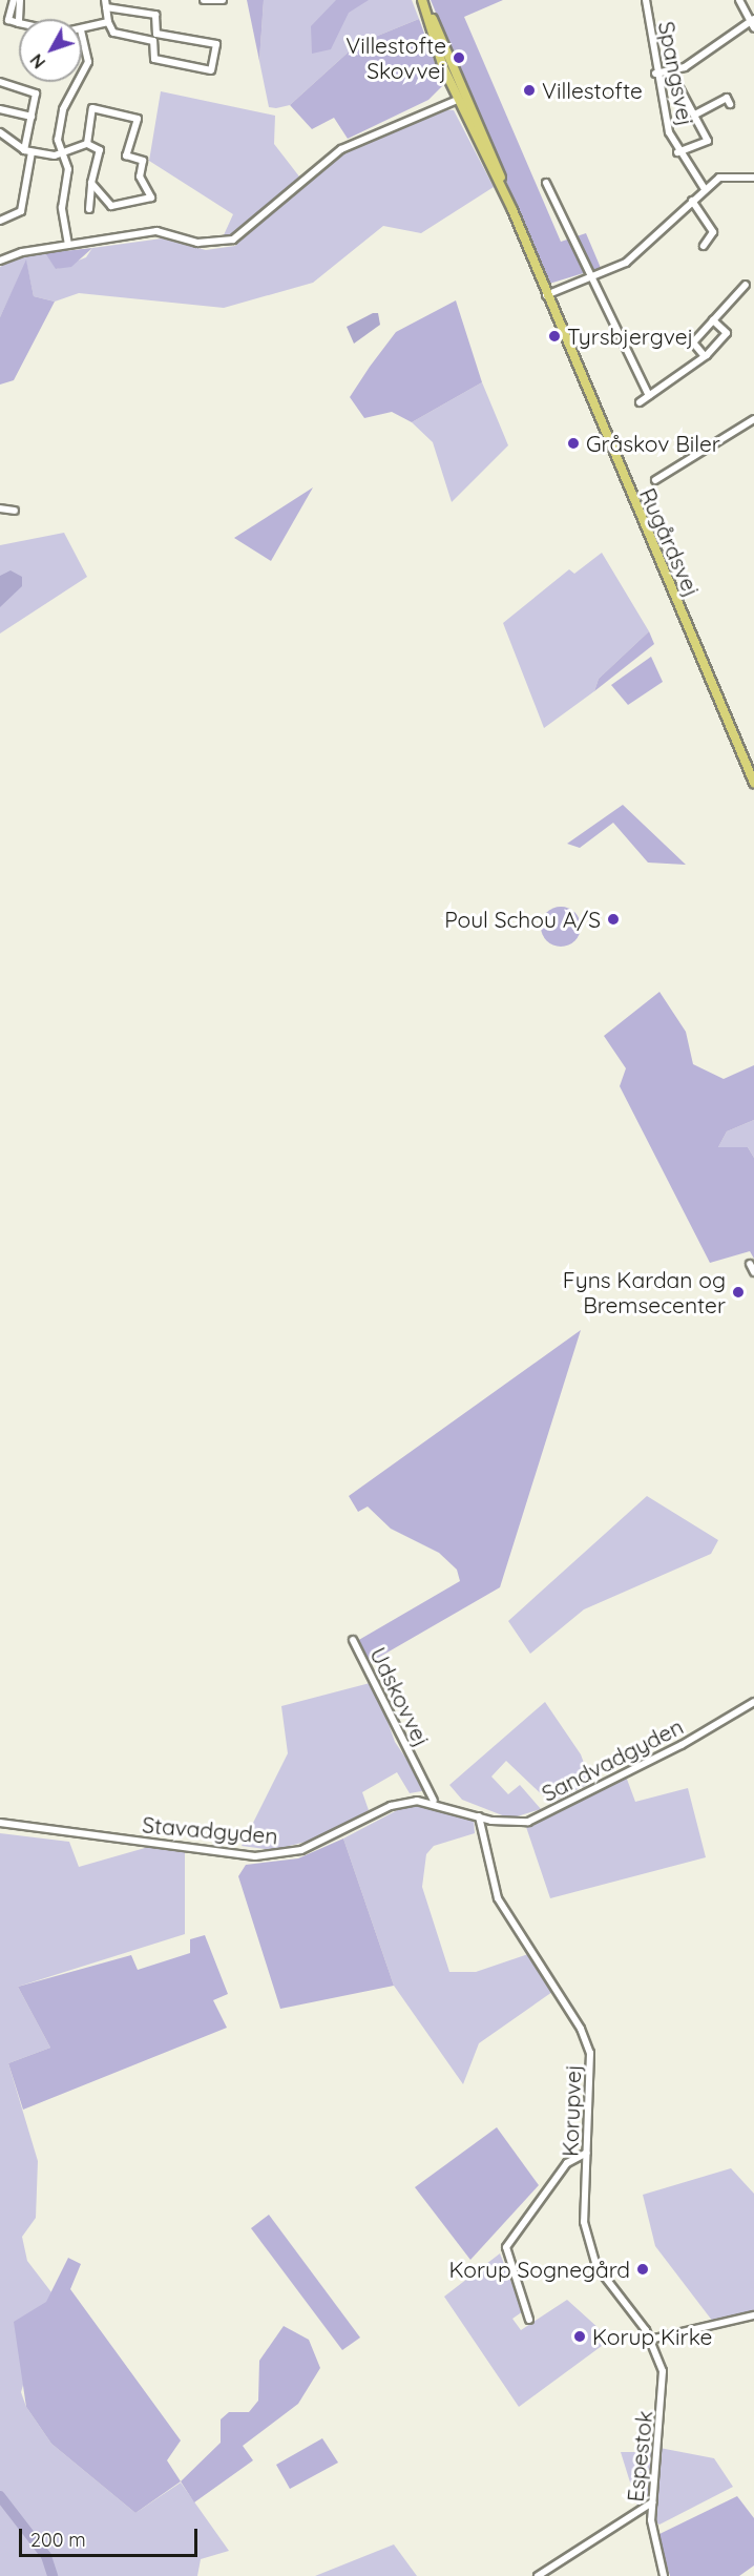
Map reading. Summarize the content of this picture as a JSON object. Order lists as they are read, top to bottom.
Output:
{
  "streets": {
    "main road": ["Rugårdsvej"],
    "street": [
      "Spangsvej",
      "Udskovvej",
      "Sandvadgyden",
      "Stavadgyden",
      "Korupvej",
      "Espestok"
    ]
  },
  "crossings": [
    ["Udskovvej", "Stavadgyden"],
    ["Sandvadgyden", "Stavadgyden"],
    ["Sandvadgyden", "Korupvej"],
    ["Stavadgyden", "Korupvej"],
    ["Korupvej", "Espestok"]
  ],
  "places": [
    "Villestofte Skovvej",
    "Villestofte",
    "Tyrsbjergvej",
    "Gråskov Biler",
    "Poul Schou A/S",
    "Fyns Kardan og Bremsecenter",
    "Korup Sognegård",
    "Korup Kirke"
  ],
  "scale_bar": "200 m",
  "north": "bottom left"
}
